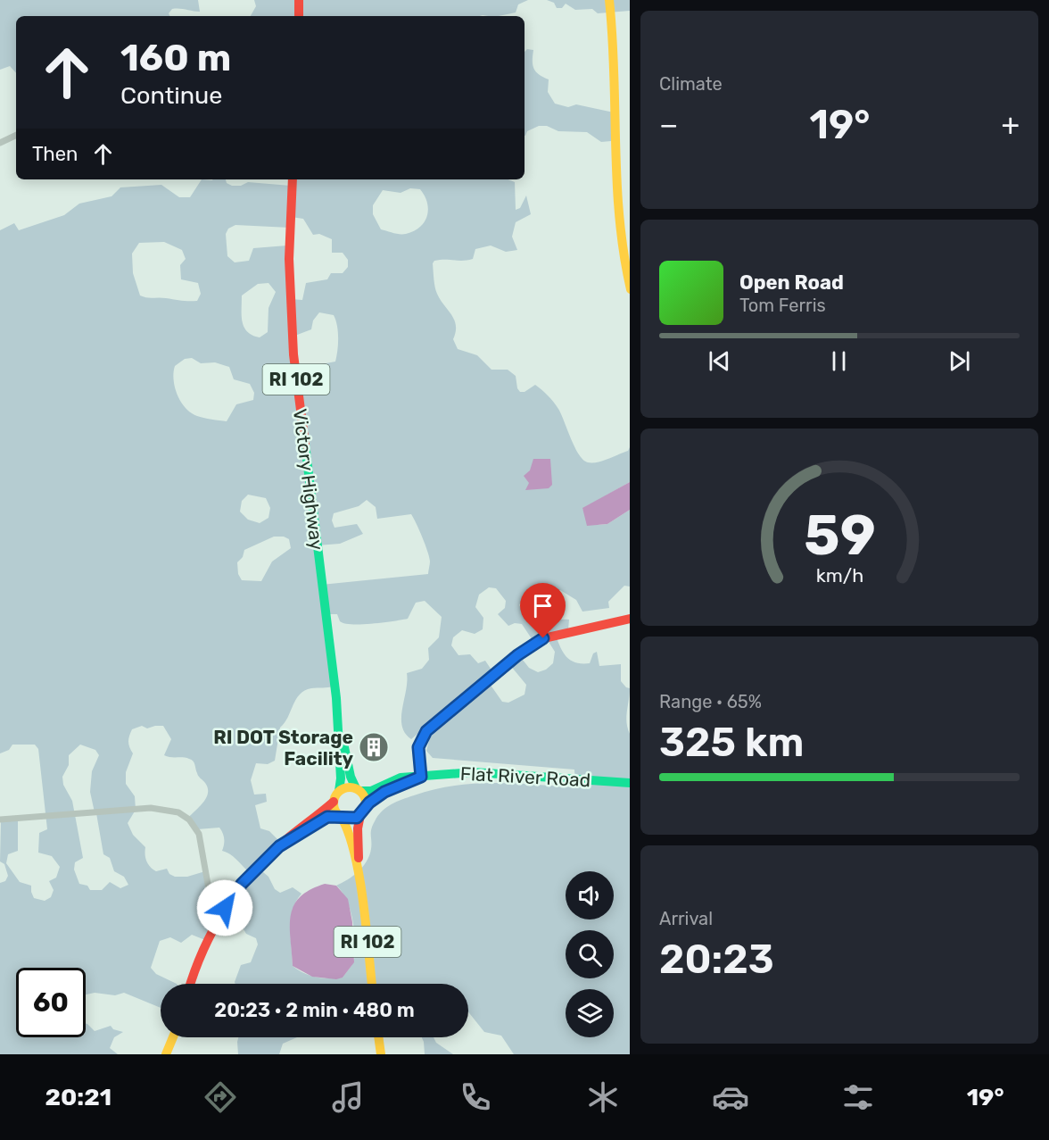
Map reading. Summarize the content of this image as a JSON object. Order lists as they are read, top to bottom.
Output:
{
  "streets": {
    "main road": ["RI 102", "Victory Highway", "Flat River Road"]
  },
  "crossings": [
    ["RI 102", "Victory Highway"],
    ["RI 102", "Flat River Road"],
    ["Victory Highway", "Flat River Road"]
  ],
  "places": {
    "building": ["RI DOT Storage Facility"]
  },
  "page": {
    "tile": [
      "Climate",
      ["Range · 65%", "325 km"],
      ["Arrival", "20:23"]
    ],
    "turn": ["160 m", "Continue"],
    "heat": ["−", "19°", "+"],
    "then": "Then",
    "song": ["Open Road", "Tom Ferris"],
    "limit": "60",
    "trip": "20:23 · 2 min · 480 m",
    "tabs": ["20:21", "19°"],
    "gauge": ["59", "km/h"]
  }
}
